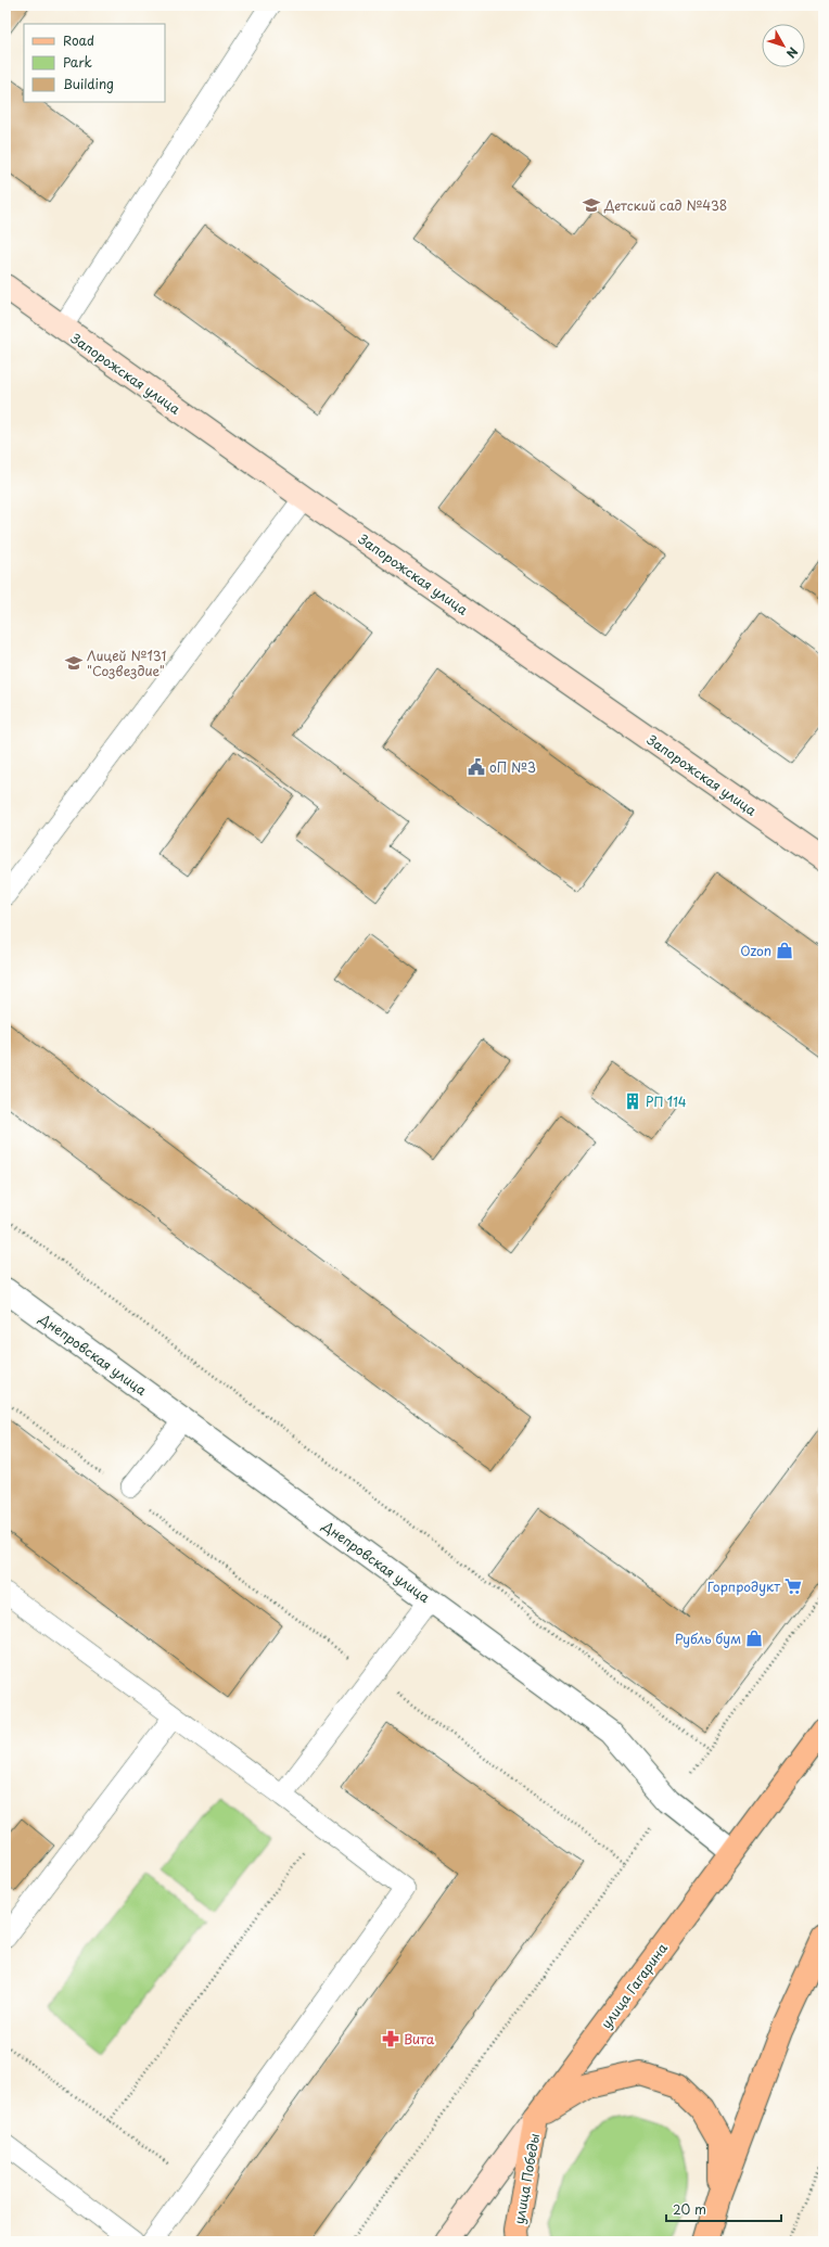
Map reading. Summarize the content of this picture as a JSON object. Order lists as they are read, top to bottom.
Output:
{
  "streets": {
    "main road": ["улица Гагарина", "улица Победы"],
    "street": ["Запорожская улица", "Днепровская улица"]
  },
  "crossings": [
    ["Днепровская улица", "улица Гагарина"],
    ["улица Гагарина", "улица Победы"]
  ],
  "places": {
    "school or university": ["Детский сад №438", "Лицей №131 \"Созвездие\""],
    "public building": ["оП №3"],
    "shop": ["Ozon", "Рубль бум"],
    "building": ["РП 114"],
    "supermarket": ["Горпродукт"],
    "pharmacy": ["Вита"]
  },
  "legend": ["Road", "Park", "Building"],
  "scale_bar": "20 m",
  "north": "bottom right"
}
